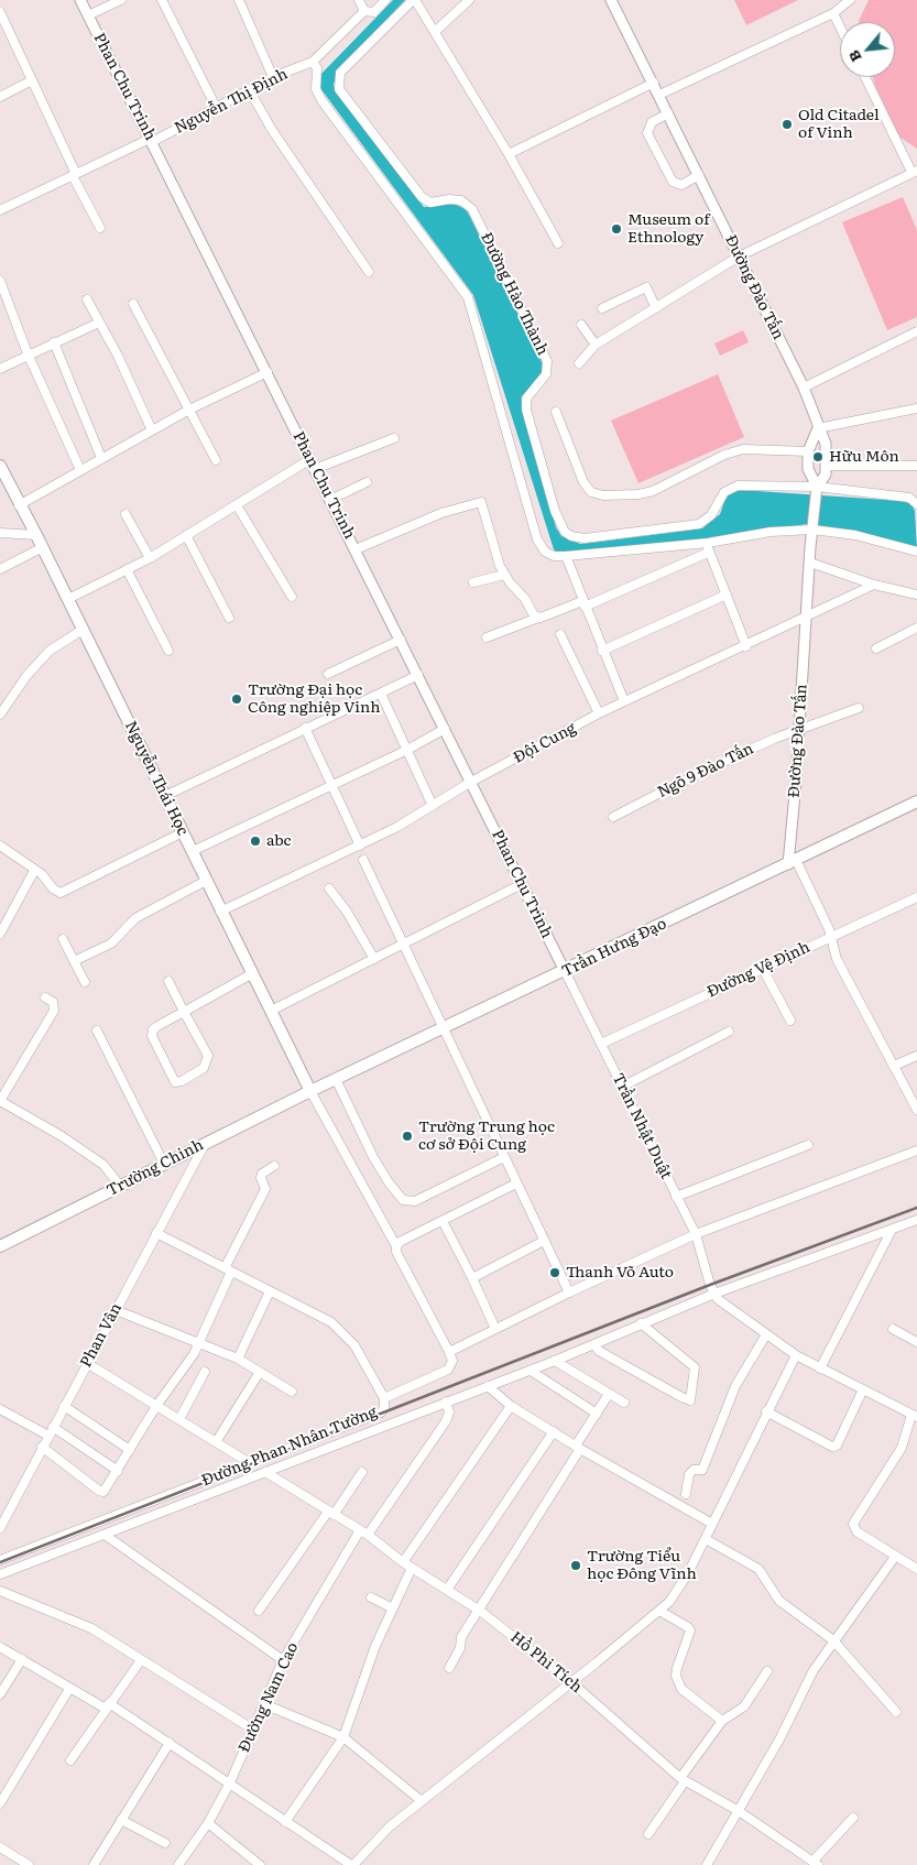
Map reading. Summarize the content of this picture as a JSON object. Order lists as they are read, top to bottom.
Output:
{
  "streets": {
    "main road": ["Nguyễn Thái Học", "Trần Hưng Đạo", "Trường Chinh"],
    "street": [
      "Phan Chu Trinh",
      "Nguyễn Thị Định",
      "Đường Đào Tấn",
      "Đường Hào Thành",
      "Đội Cung",
      "Ngõ 9 Đào Tấn",
      "Đường Vệ Định",
      "Trần Nhật Duật",
      "Phan Vân",
      "Đường Phan Nhân Tường",
      "Hồ Phi Tích",
      "Đường Nam Cao"
    ]
  },
  "crossings": [
    ["Phan Chu Trinh", "Nguyễn Thị Định"],
    ["Phan Chu Trinh", "Đội Cung"],
    ["Phan Chu Trinh", "Trần Hưng Đạo"],
    ["Phan Chu Trinh", "Trần Nhật Duật"],
    ["Đường Đào Tấn", "Đường Hào Thành"],
    ["Đường Đào Tấn", "Đội Cung"],
    ["Đường Đào Tấn", "Ngõ 9 Đào Tấn"],
    ["Đường Đào Tấn", "Trần Hưng Đạo"],
    ["Đội Cung", "Nguyễn Thái Học"],
    ["Nguyễn Thái Học", "Trần Hưng Đạo"],
    ["Nguyễn Thái Học", "Trường Chinh"],
    ["Trần Hưng Đạo", "Trần Nhật Duật"],
    ["Trần Hưng Đạo", "Trường Chinh"],
    ["Đường Vệ Định", "Trần Nhật Duật"],
    ["Trường Chinh", "Phan Vân"],
    ["Hồ Phi Tích", "Đường Nam Cao"]
  ],
  "places": [
    "Old Citadel of Vinh",
    "Museum of Ethnology",
    "Hữu Môn",
    "Trường Đại học Công nghiệp Vinh",
    "abc",
    "Trường Trung học cơ sở Đội Cung",
    "Thanh Võ Auto",
    "Trường Tiểu học Đông Vĩnh"
  ],
  "north": "bottom left"
}
